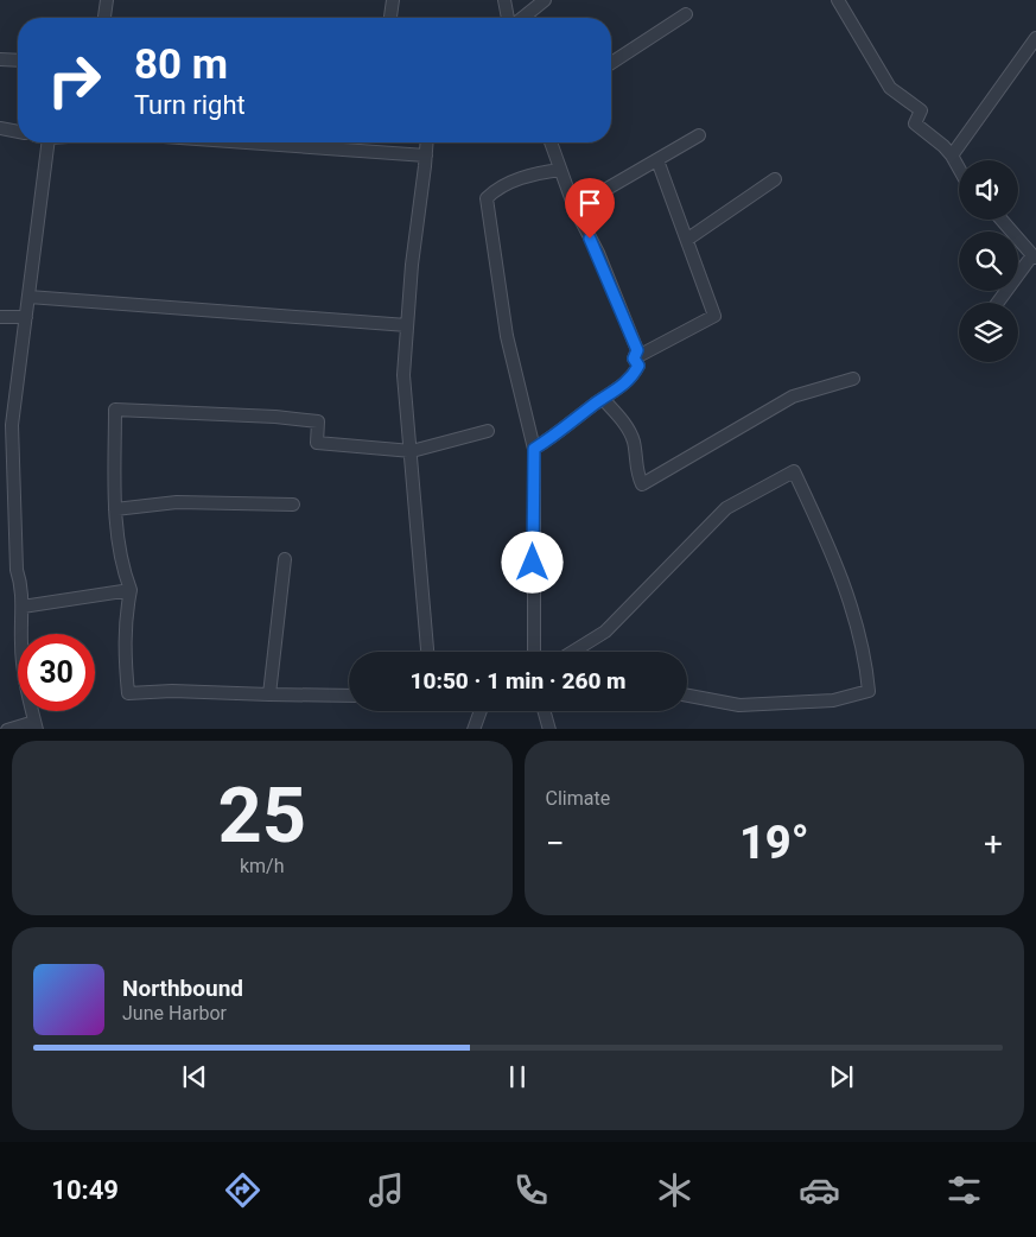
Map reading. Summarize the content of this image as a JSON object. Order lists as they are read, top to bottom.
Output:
{
  "page": {
    "turn": ["80 m", "Turn right"],
    "limit": "30",
    "trip": "10:50 · 1 min · 260 m",
    "tile": [
      ["25", "km/h"],
      "Climate"
    ],
    "heat": ["−", "19°", "+"],
    "song": ["Northbound", "June Harbor"],
    "tabs": "10:49"
  }
}
